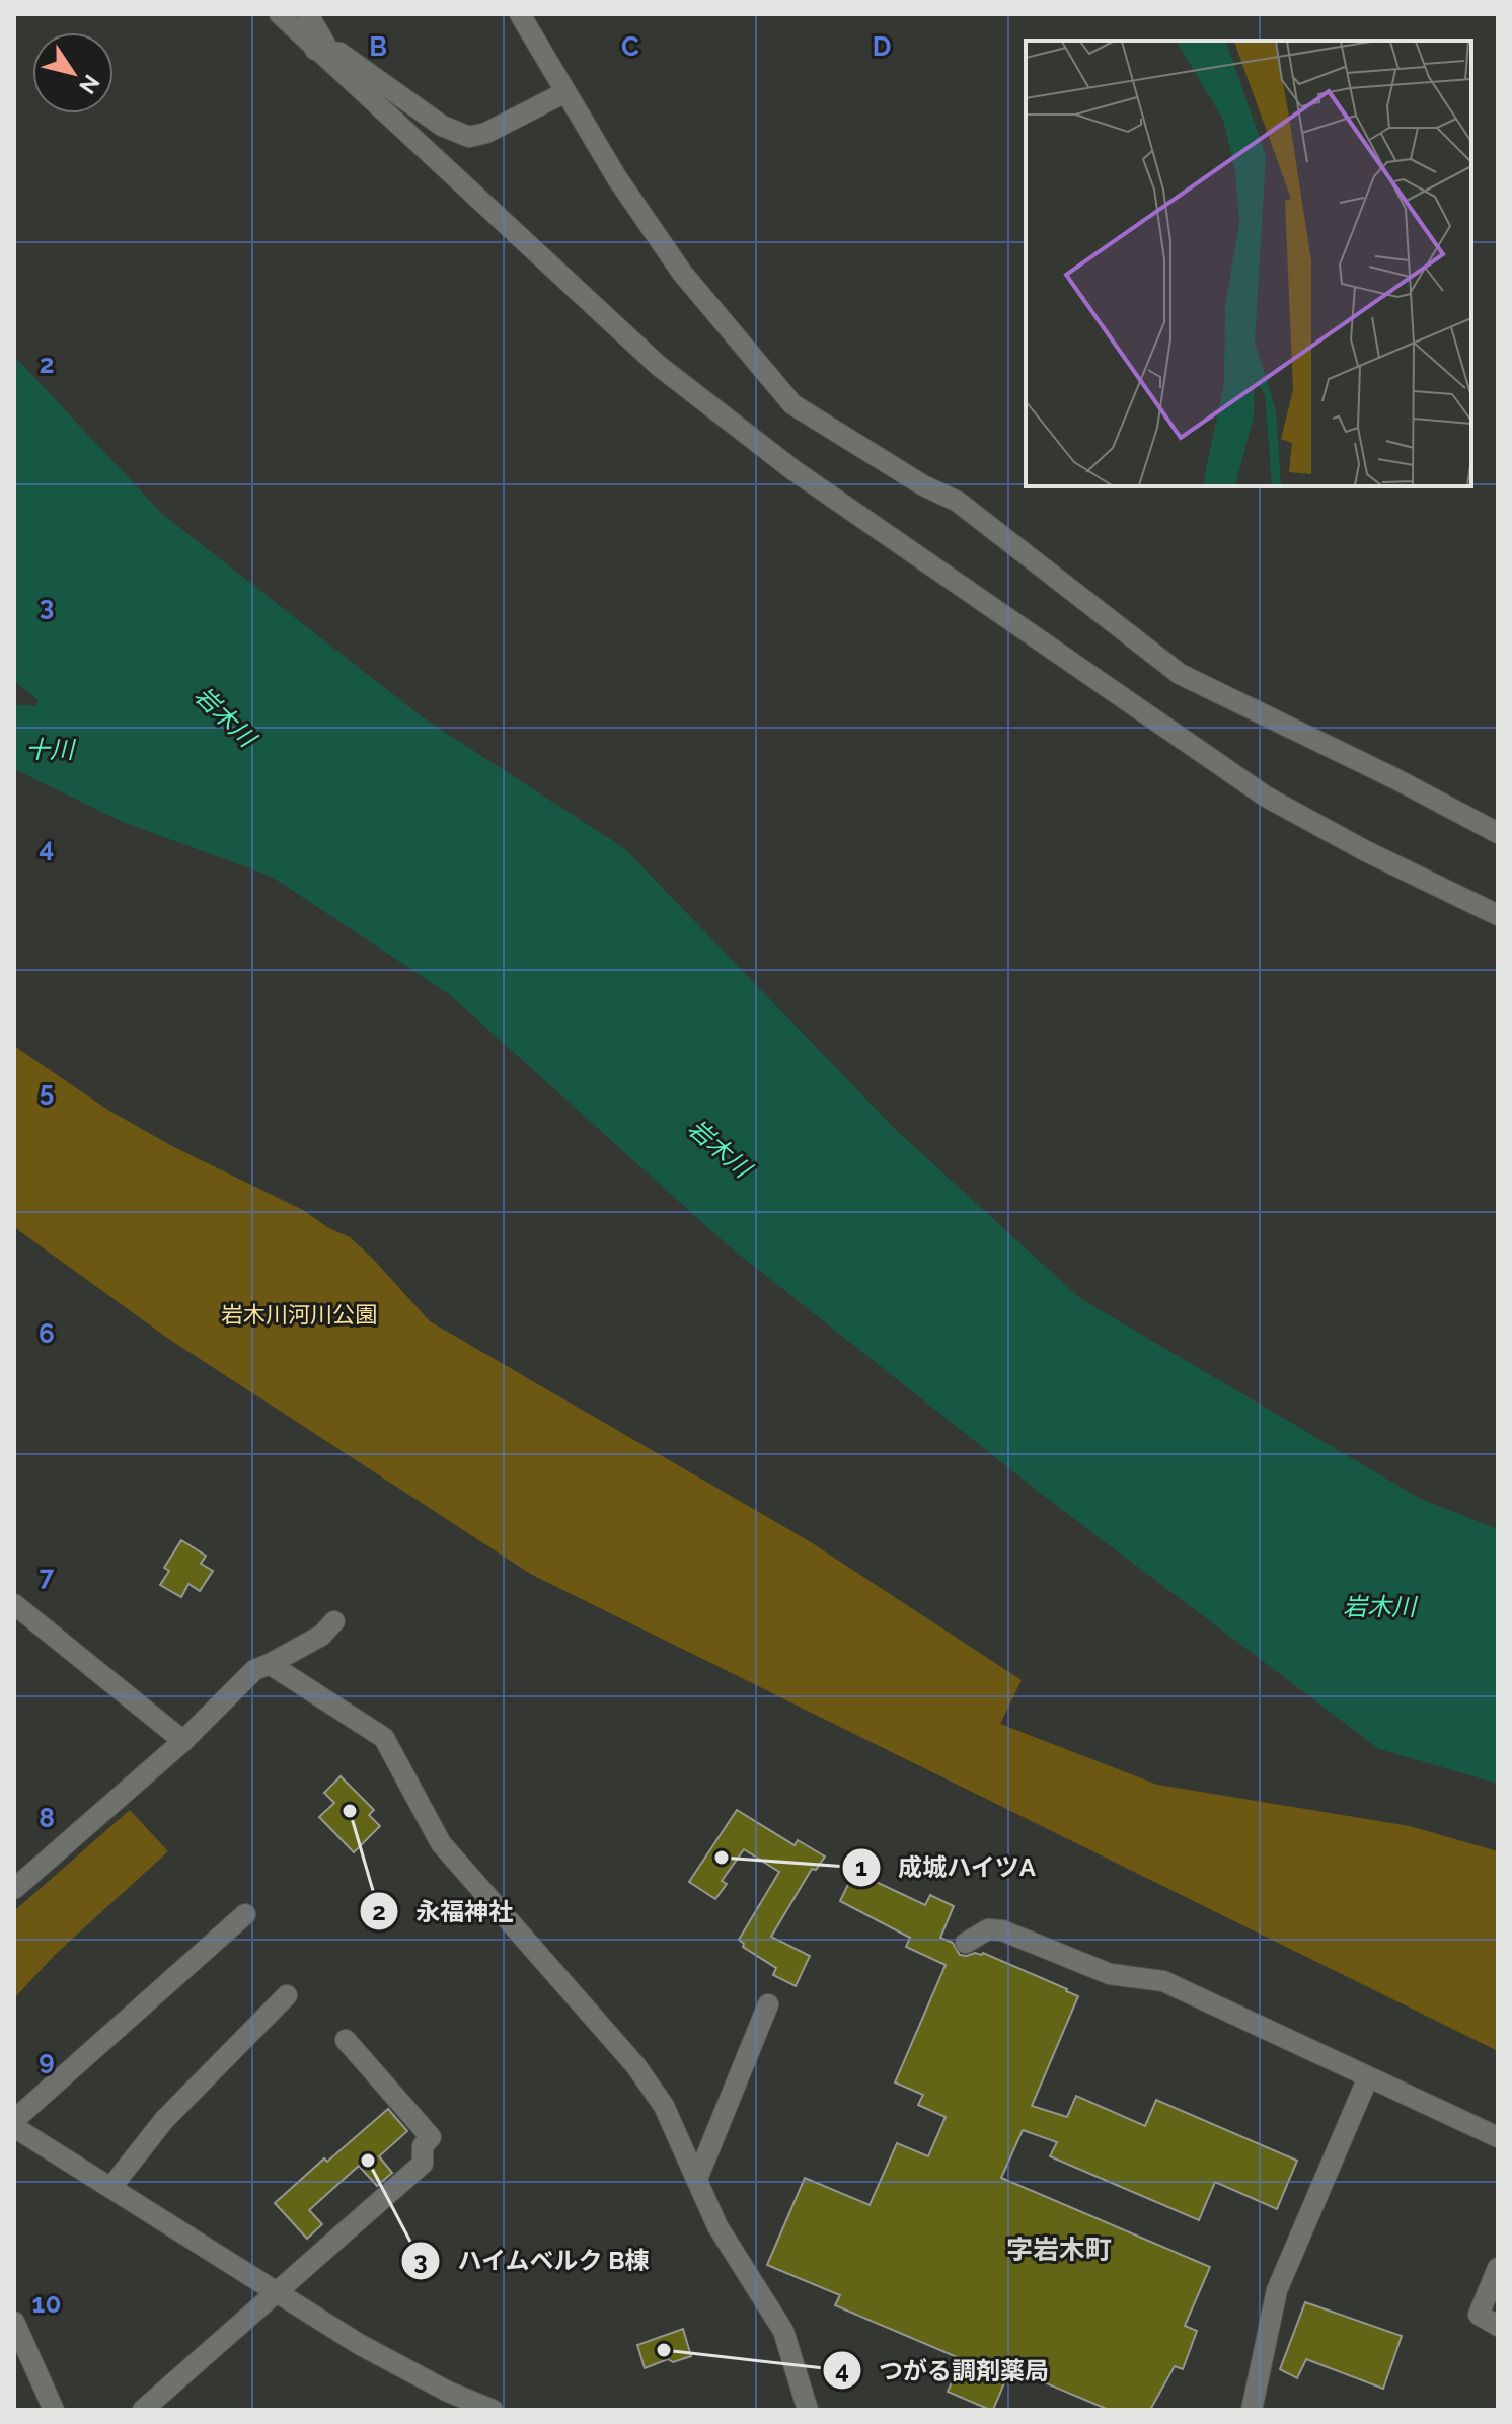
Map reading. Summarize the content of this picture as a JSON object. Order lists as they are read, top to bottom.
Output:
{
  "districts": ["字岩木町"],
  "water": ["岩木川", "十川"],
  "parks": ["岩木川河川公園"],
  "places": [
    "永福神社",
    "成城ハイツA",
    "ハイムベルク B棟",
    "つがる調剤薬局"
  ],
  "north": "bottom right",
  "grid": {
    "columns": ["B", "C", "D"],
    "rows": [
      "2",
      "3",
      "4",
      "5",
      "6",
      "7",
      "8",
      "9",
      "10"
    ]
  }
}
